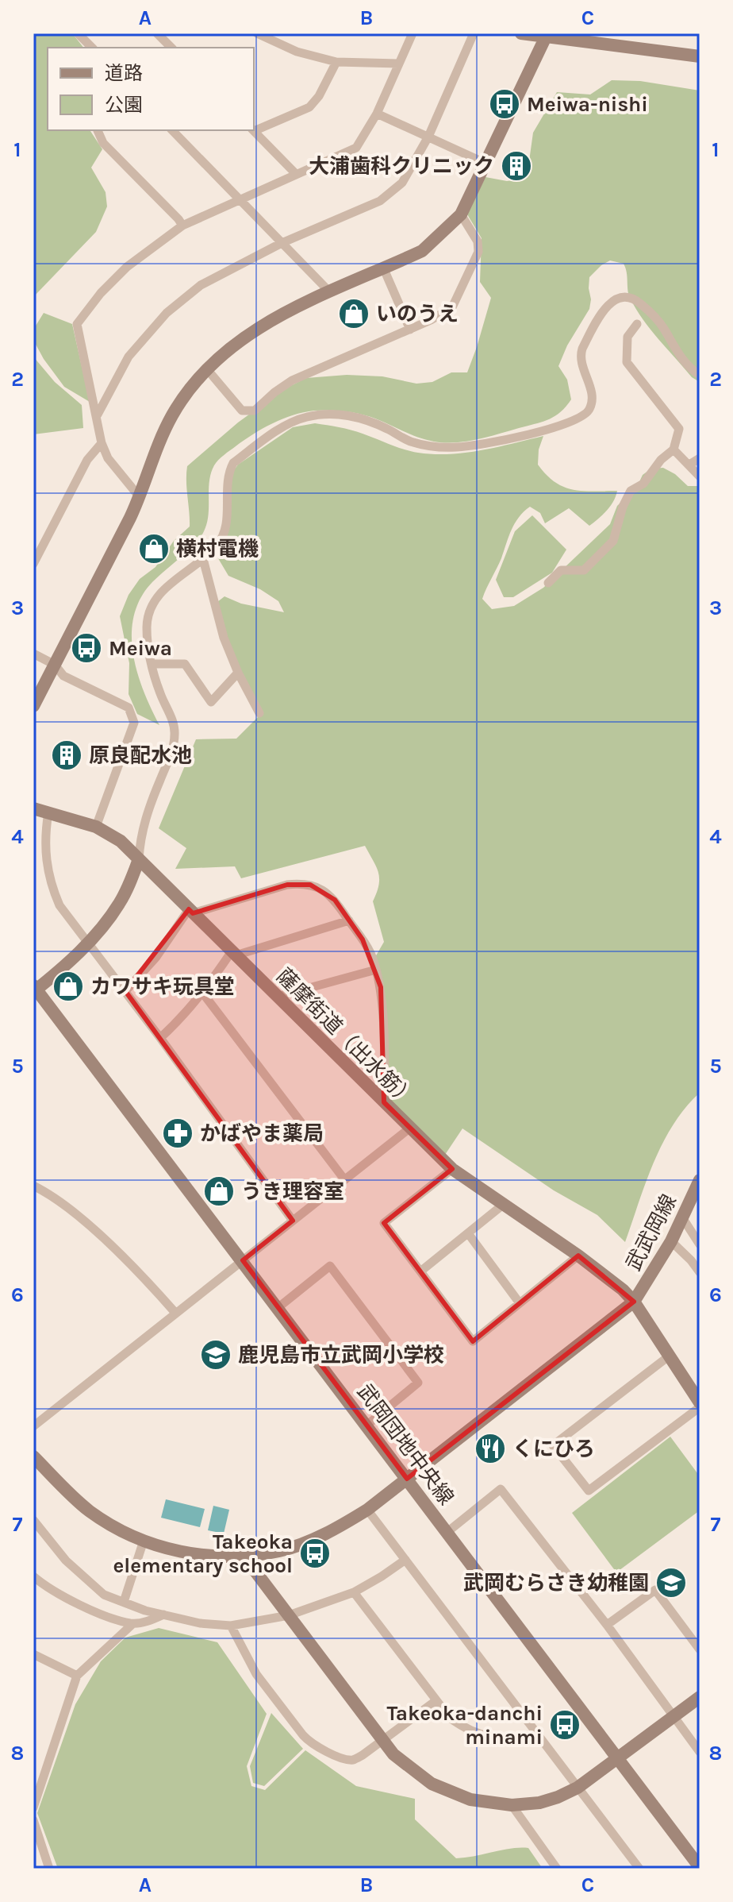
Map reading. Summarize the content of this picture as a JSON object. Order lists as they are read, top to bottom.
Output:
{
  "streets": {
    "street": ["薩摩街道（出水筋）", "武武岡線", "武岡団地中央線"]
  },
  "crossings": [
    ["薩摩街道（出水筋）", "武武岡線"]
  ],
  "places": {
    "bus stop": [
      "Meiwa-nishi",
      "Meiwa",
      "Takeoka elementary school",
      "Takeoka-danchi minami"
    ],
    "building": ["大浦歯科クリニック", "原良配水池"],
    "shop": [
      "いのうえ",
      "横村電機",
      "カワサキ玩具堂",
      "うき理容室"
    ],
    "pharmacy": ["かばやま薬局"],
    "school or university": ["鹿児島市立武岡小学校", "武岡むらさき幼稚園"],
    "restaurant": ["くにひろ"]
  },
  "legend": ["道路", "公園"],
  "grid": {
    "columns": ["A", "B", "C"],
    "rows": [
      "1",
      "2",
      "3",
      "4",
      "5",
      "6",
      "7",
      "8"
    ]
  }
}
